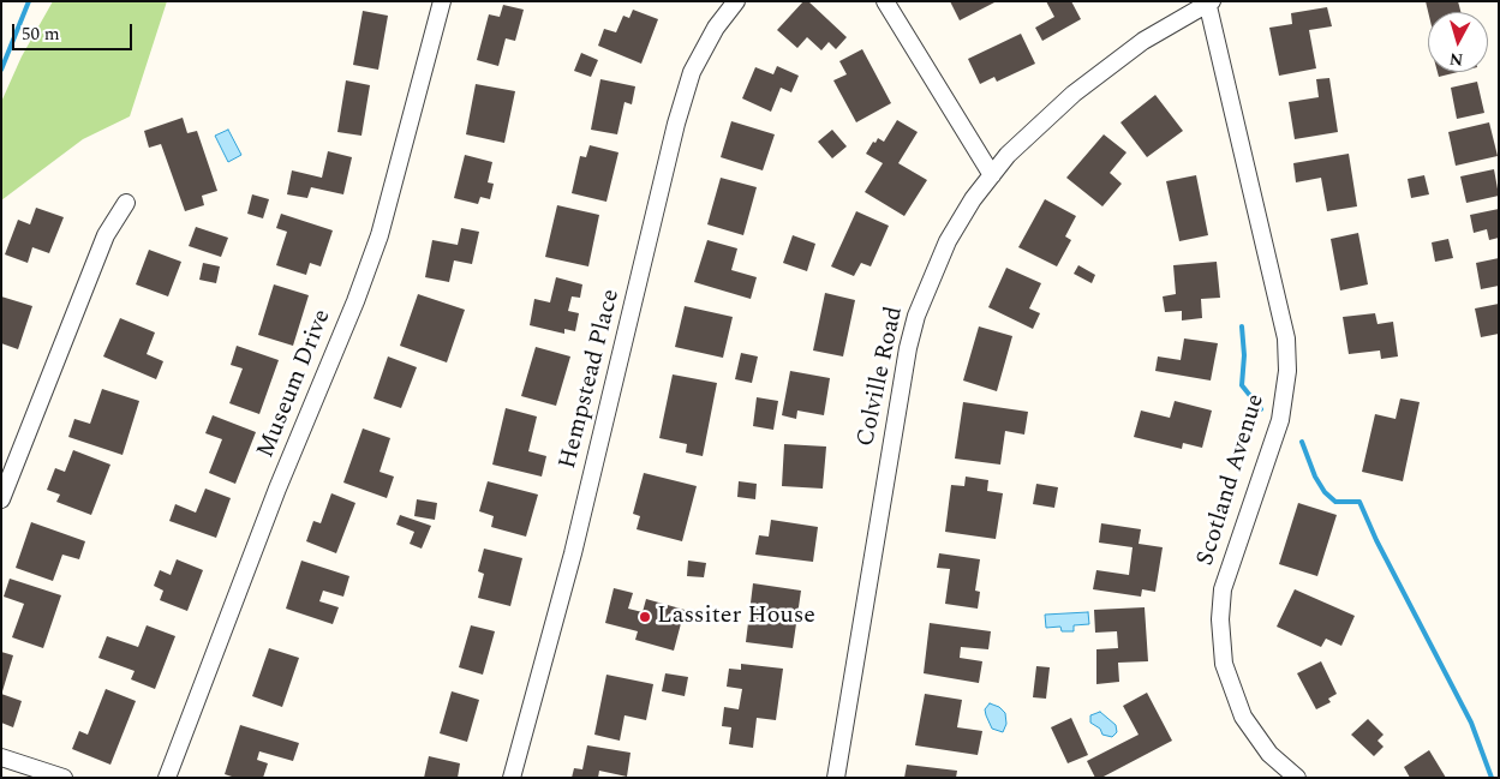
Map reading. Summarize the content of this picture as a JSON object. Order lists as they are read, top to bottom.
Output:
{
  "streets": {
    "street": [
      "Colville Road",
      "Hempstead Place",
      "Museum Drive",
      "Scotland Avenue"
    ]
  },
  "crossings": [
    ["Colville Road", "Scotland Avenue"]
  ],
  "places": ["Lassiter House"],
  "scale_bar": "50 m",
  "north": "bottom"
}
